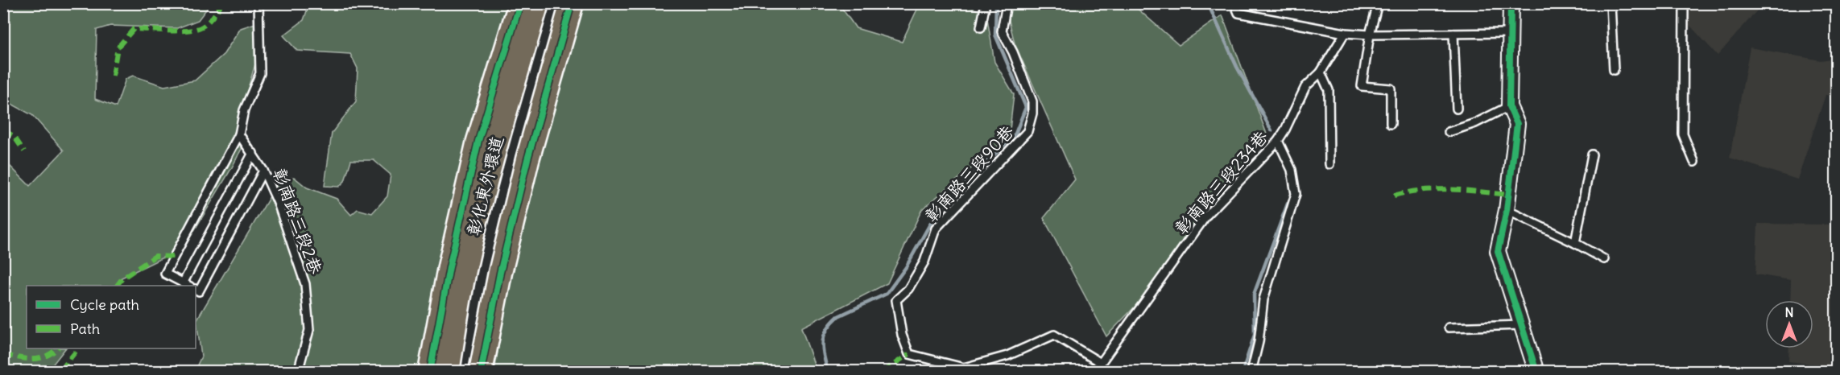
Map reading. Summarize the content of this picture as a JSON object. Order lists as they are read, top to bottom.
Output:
{
  "streets": {
    "main road": ["彰化東外環道"],
    "lane": ["彰南路三段90巷", "彰南路三段234巷", "彰南路三段2巷"]
  },
  "crossings": [
    ["彰南路三段90巷", "彰南路三段234巷"]
  ],
  "legend": ["Cycle path", "Path"],
  "north": "top"
}
